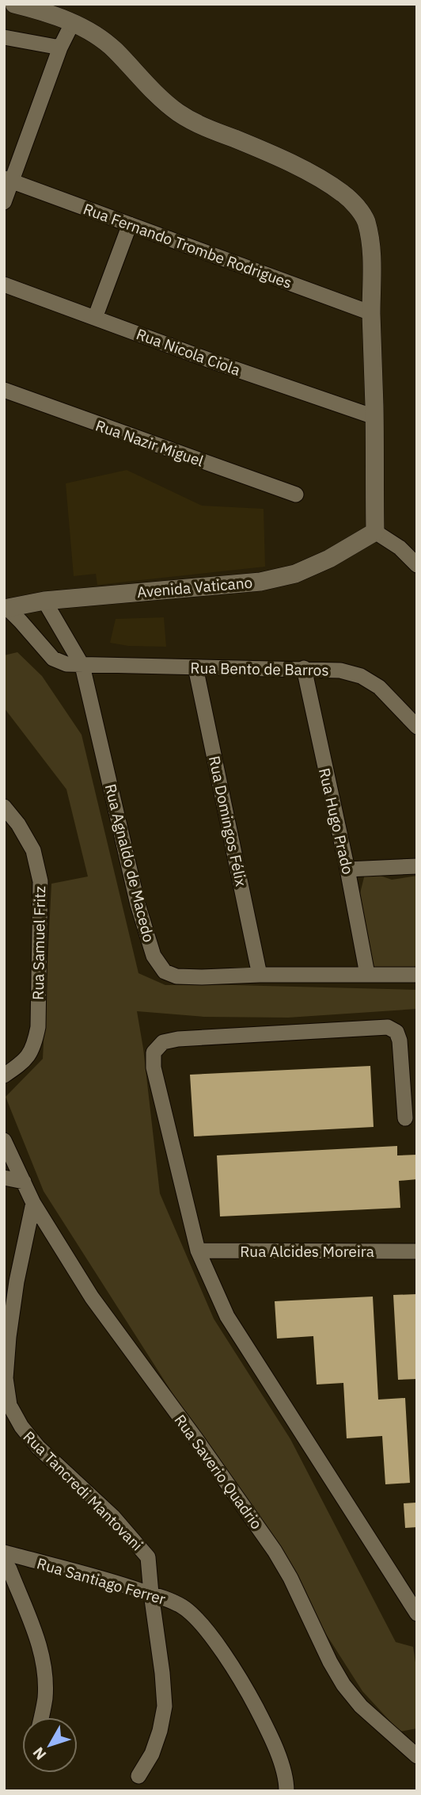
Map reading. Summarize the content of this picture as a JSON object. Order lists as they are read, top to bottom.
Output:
{
  "streets": {
    "street": [
      "Rua Fernando Trombe Rodrigues",
      "Rua Nicola Ciola",
      "Rua Nazir Miguel",
      "Avenida Vaticano",
      "Rua Bento de Barros",
      "Rua Domingos Félix",
      "Rua Hugo Prado",
      "Rua Agnaldo de Macedo",
      "Rua Samuel Fritz",
      "Rua Alcides Moreira",
      "Rua Saverio Quadrio",
      "Rua Tancredi Mantovani",
      "Rua Santiago Ferrer"
    ]
  },
  "crossings": [
    ["Avenida Vaticano", "Rua Bento de Barros"],
    ["Rua Bento de Barros", "Rua Domingos Félix"],
    ["Rua Bento de Barros", "Rua Hugo Prado"],
    ["Rua Bento de Barros", "Rua Agnaldo de Macedo"],
    ["Rua Domingos Félix", "Rua Agnaldo de Macedo"],
    ["Rua Hugo Prado", "Rua Agnaldo de Macedo"],
    ["Rua Saverio Quadrio", "Rua Tancredi Mantovani"],
    ["Rua Tancredi Mantovani", "Rua Santiago Ferrer"]
  ],
  "north": "bottom left"
}
